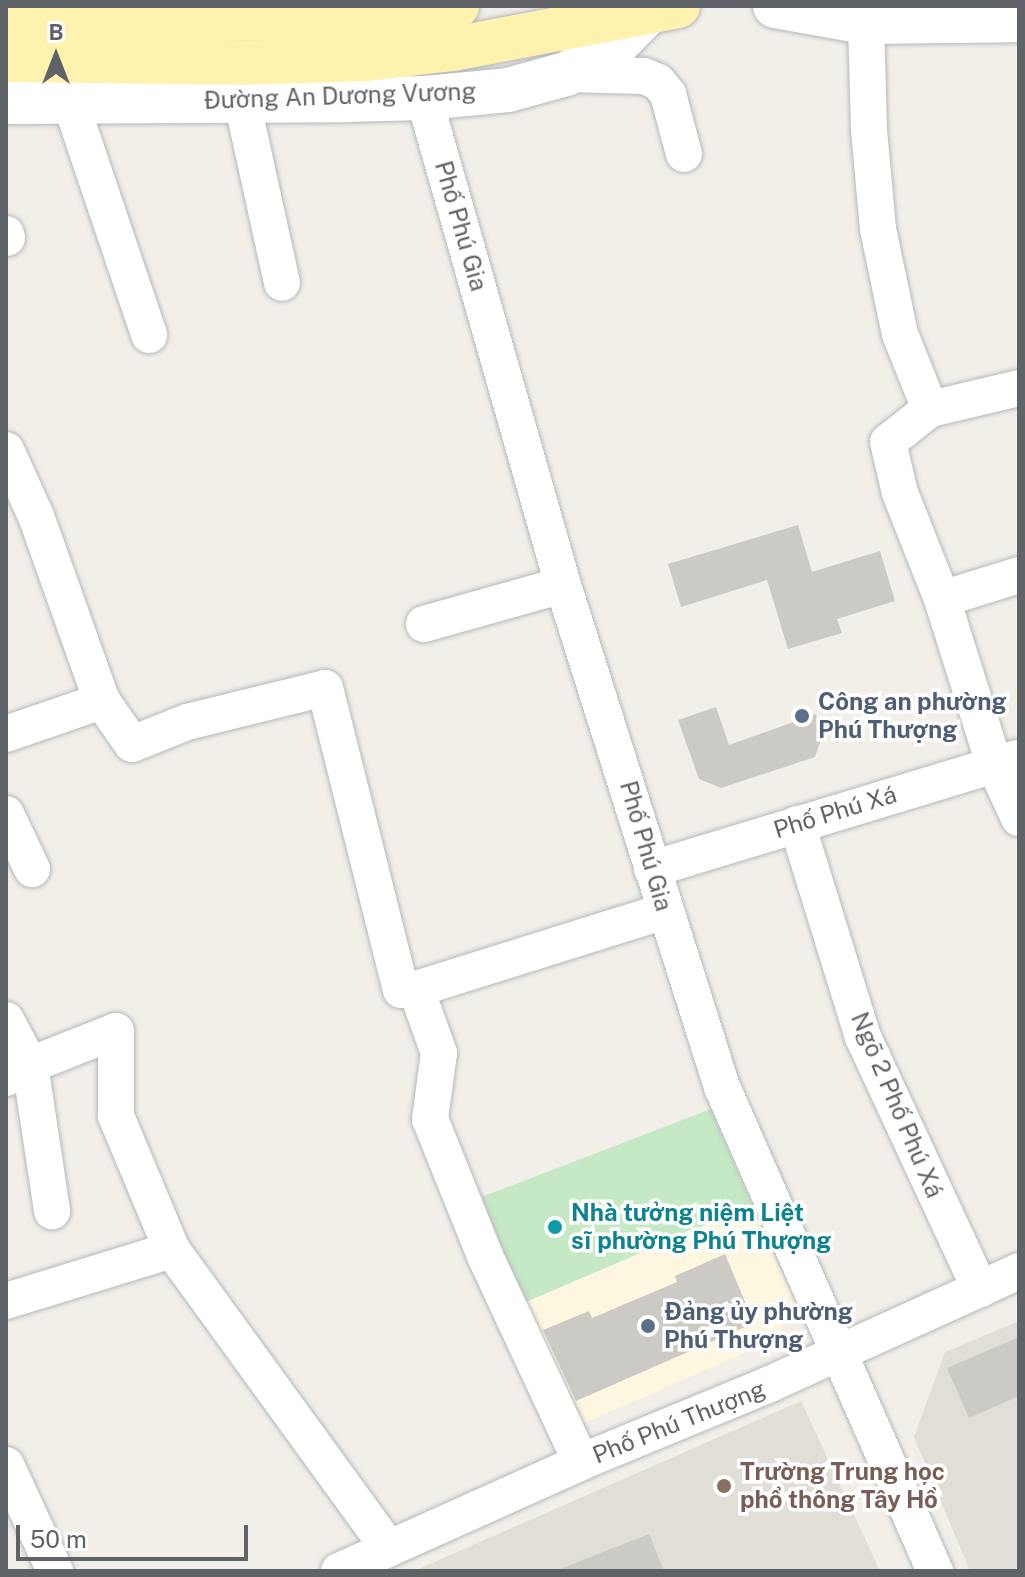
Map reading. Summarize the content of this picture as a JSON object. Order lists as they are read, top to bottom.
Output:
{
  "streets": {
    "main road": ["Đường An Dương Vương"],
    "street": [
      "Phố Phú Gia",
      "Phố Phú Xá",
      "Ngõ 2 Phố Phú Xá",
      "Phố Phú Thượng"
    ]
  },
  "crossings": [
    ["Đường An Dương Vương", "Phố Phú Gia"],
    ["Phố Phú Gia", "Phố Phú Xá"],
    ["Phố Phú Gia", "Phố Phú Thượng"],
    ["Phố Phú Xá", "Ngõ 2 Phố Phú Xá"],
    ["Ngõ 2 Phố Phú Xá", "Phố Phú Thượng"]
  ],
  "places": [
    "Công an phường Phú Thượng",
    "Nhà tưởng niệm Liệt sĩ phường Phú Thượng",
    "Đảng ủy phường Phú Thượng",
    "Trường Trung học phổ thông Tây Hồ"
  ],
  "scale_bar": "50 m",
  "north": "top"
}
